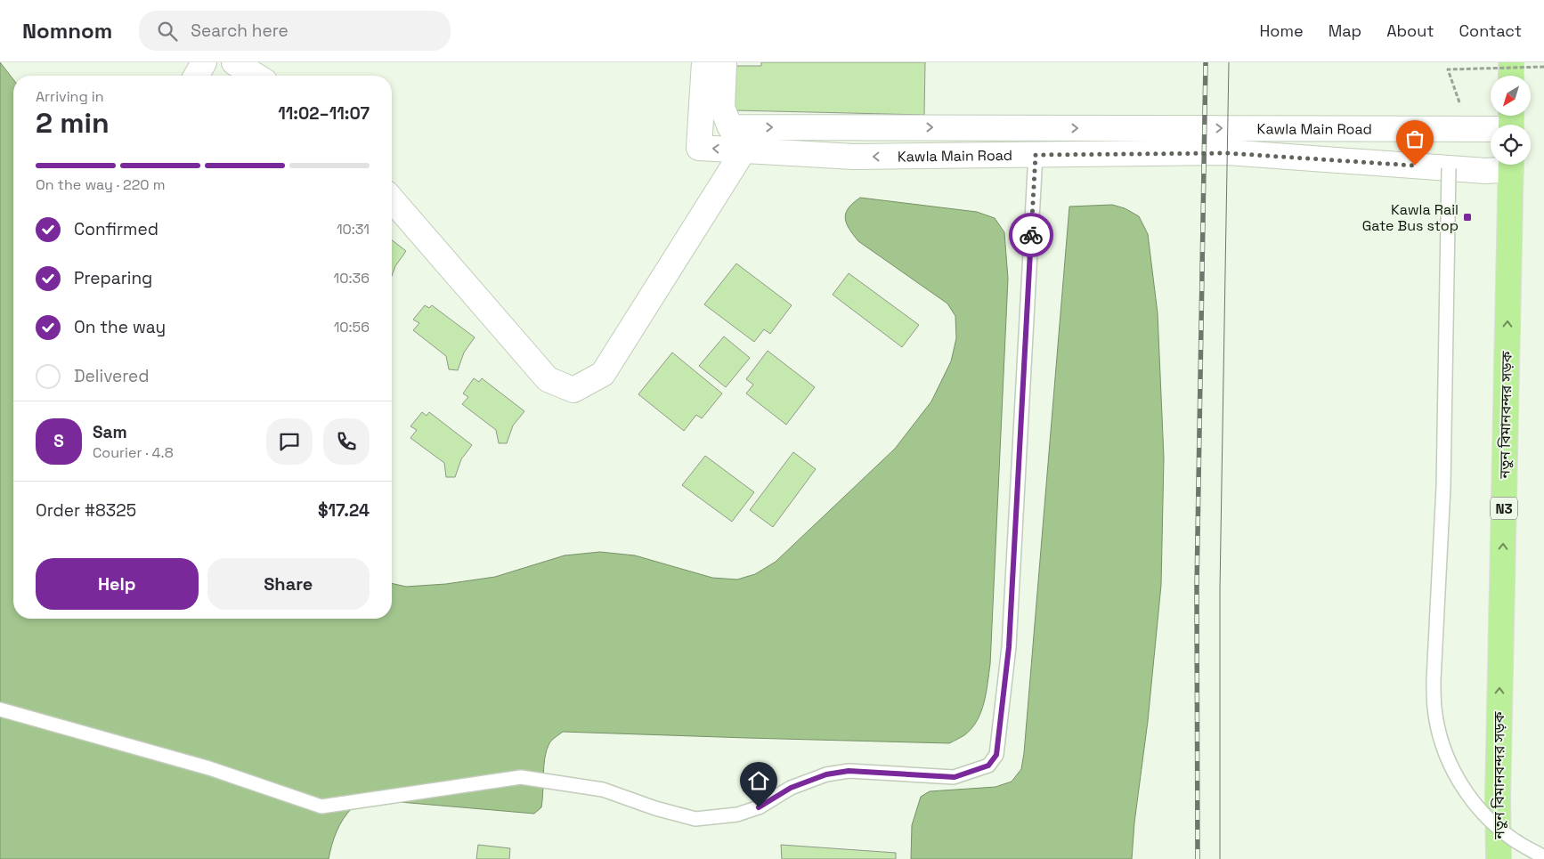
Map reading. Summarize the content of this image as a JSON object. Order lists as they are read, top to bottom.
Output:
{
  "streets": {
    "highway": ["নতুন বিমানবন্দর সড়ক", "N3"],
    "street": ["Kawla Main Road"]
  },
  "one_way": ["নতুন বিমানবন্দর সড়ক"],
  "places": {
    "transit": ["Kawla Rail Gate Bus stop"]
  },
  "north": "bottom left",
  "page": {
    "header": "Nomnom",
    "search": "Search here",
    "nav": [
      "Home",
      "Map",
      "About",
      "Contact"
    ],
    "heading": ["2 min", "Arriving in", "11:02–11:07"],
    "panel": [
      "Sam",
      "Courier · 4.8",
      "Order #8325",
      "$17.24"
    ],
    "bar": "On the way · 220 m",
    "list": [
      ["Confirmed", "10:31"],
      ["Preparing", "10:36"],
      ["On the way", "10:56"],
      "Delivered"
    ],
    "round": "S",
    "buttons": ["Help", "Share"]
  }
}
